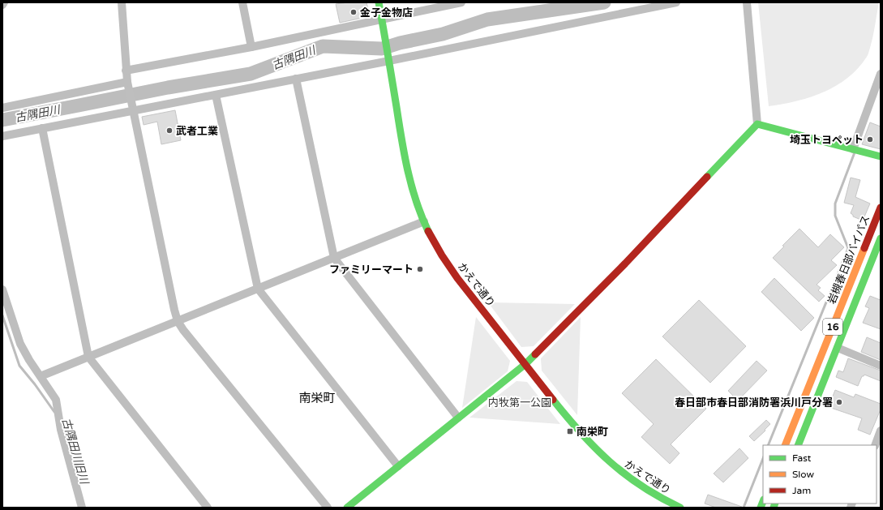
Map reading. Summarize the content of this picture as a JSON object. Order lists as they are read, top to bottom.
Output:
{
  "streets": {
    "main road": ["岩槻春日部バイパス", "かえで通り", "16"]
  },
  "districts": ["南栄町"],
  "water": ["古隅田川", "古隅田川旧川"],
  "parks": ["内牧第一公園"],
  "places": {
    "other": [
      "金子金物店",
      "武者工業",
      "埼玉トヨペット",
      "ファミリーマート",
      "春日部市春日部消防署浜川戸分署"
    ],
    "transit": ["南栄町"]
  },
  "legend": ["Fast", "Slow", "Jam"]
}
